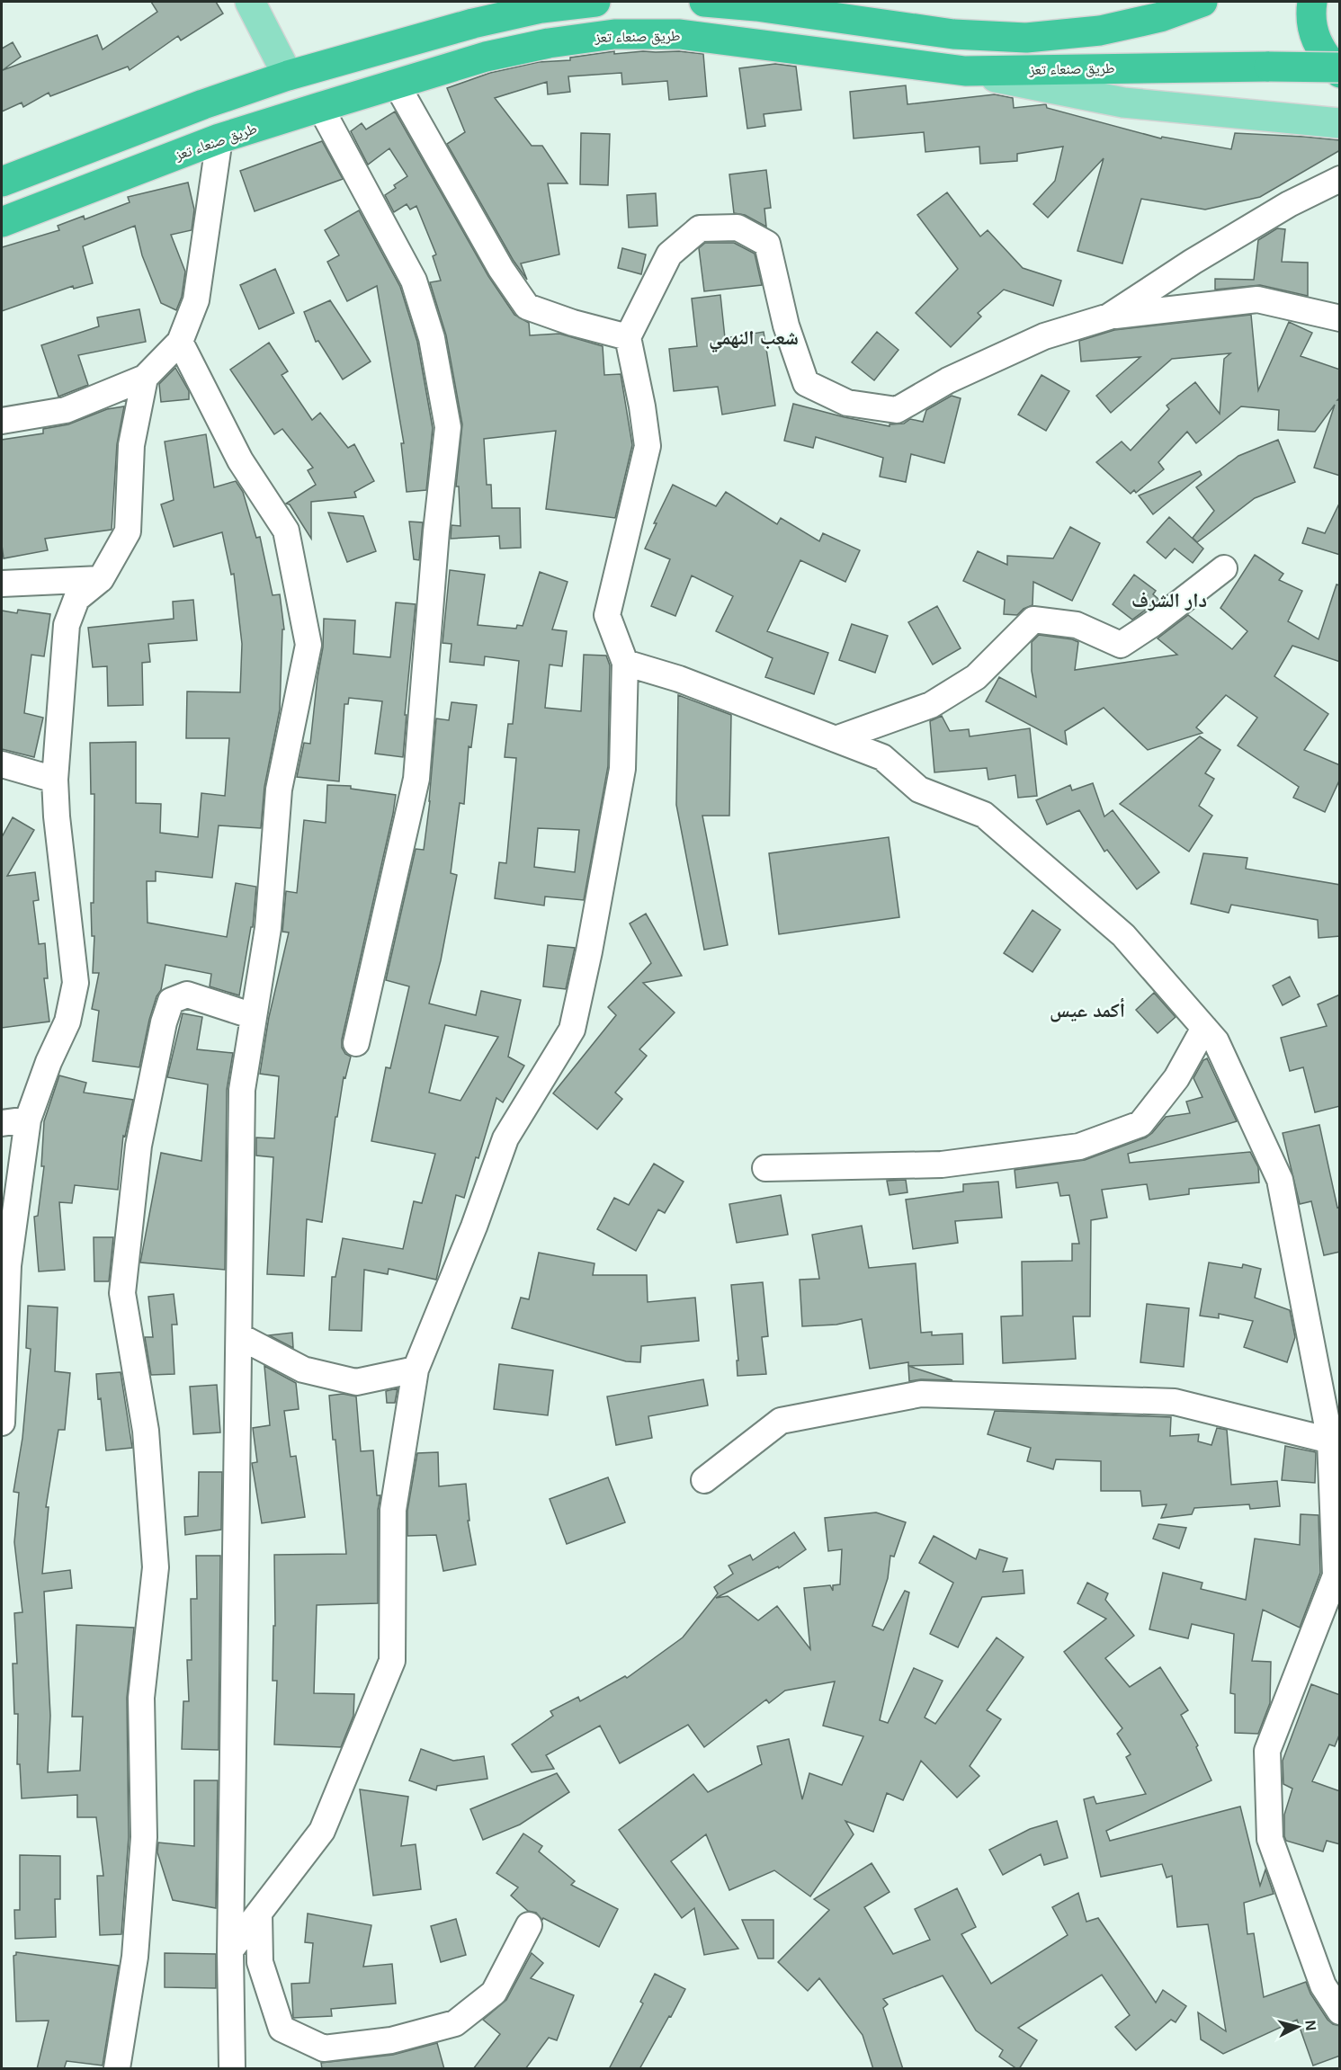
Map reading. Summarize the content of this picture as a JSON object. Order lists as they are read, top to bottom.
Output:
{
  "streets": {
    "highway": ["طريق صنعاء تعز"]
  },
  "districts": ["شعب النهمي", "دار الشرف", "أكمد عيس"],
  "north": "right"
}
